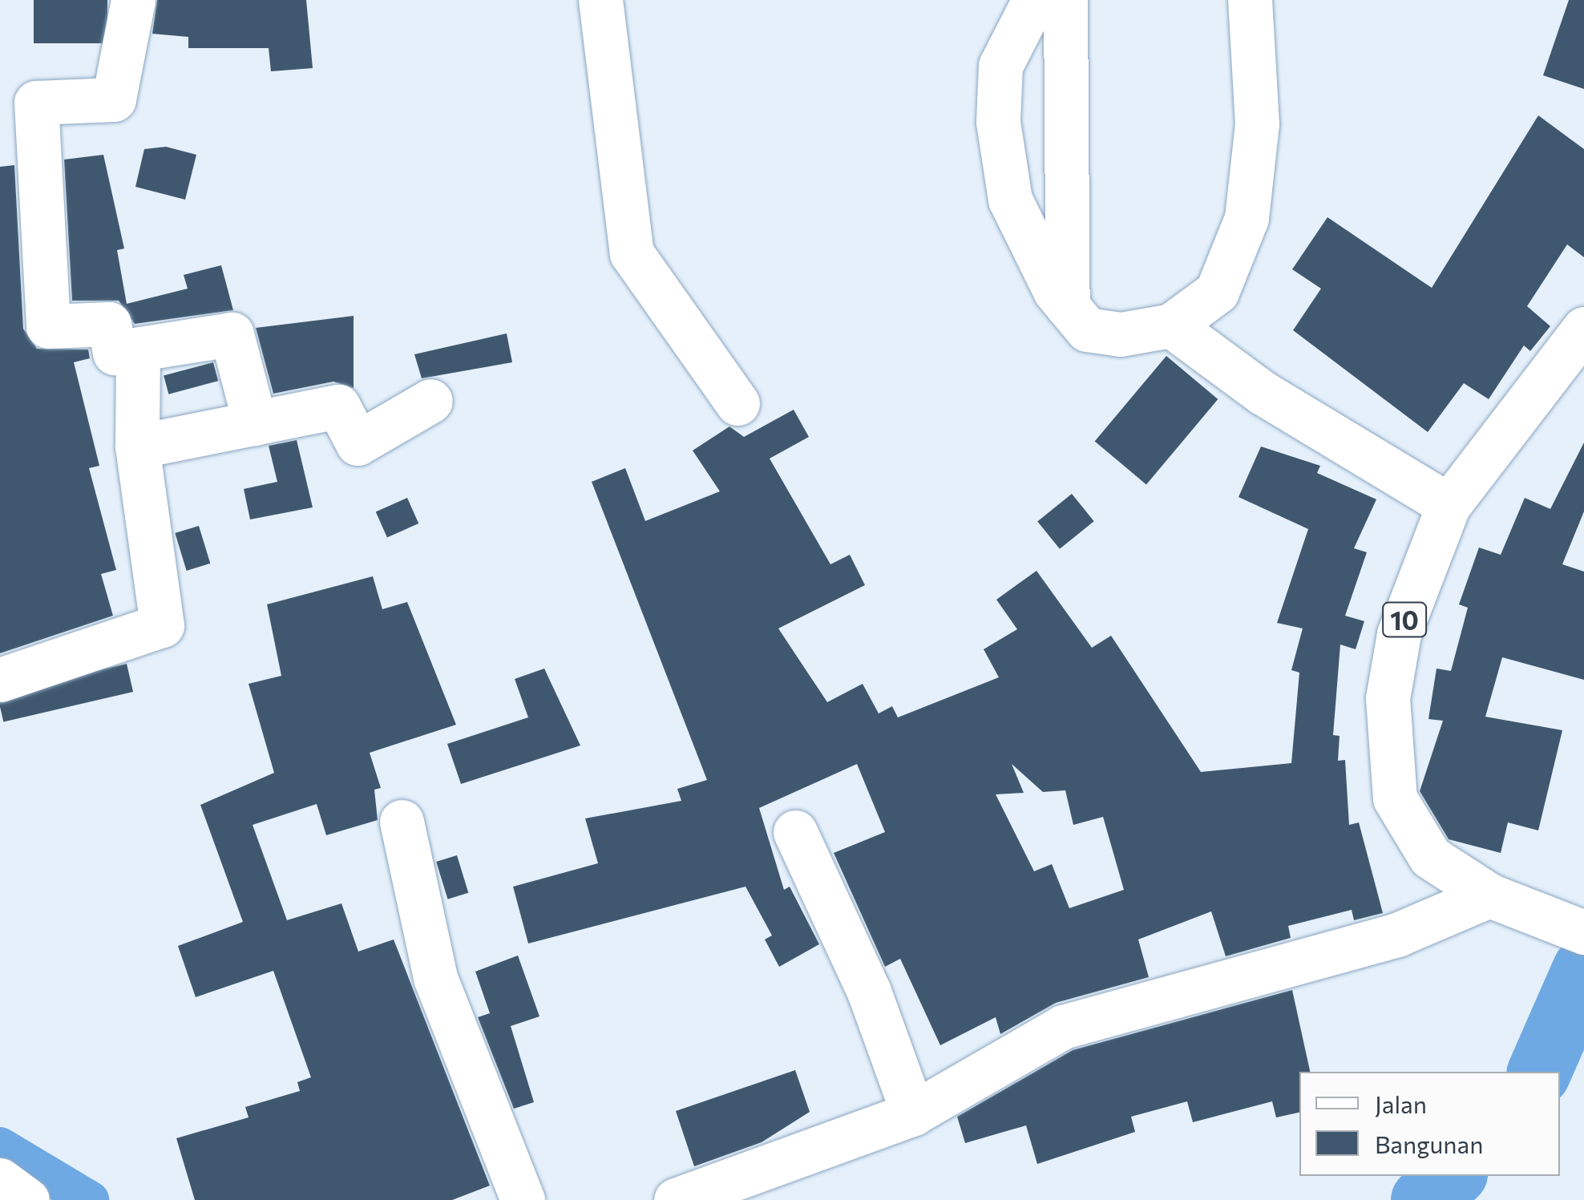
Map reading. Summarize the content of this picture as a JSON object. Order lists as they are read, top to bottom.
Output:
{
  "streets": {
    "main road": ["10"]
  },
  "legend": ["Jalan", "Bangunan"]
}
